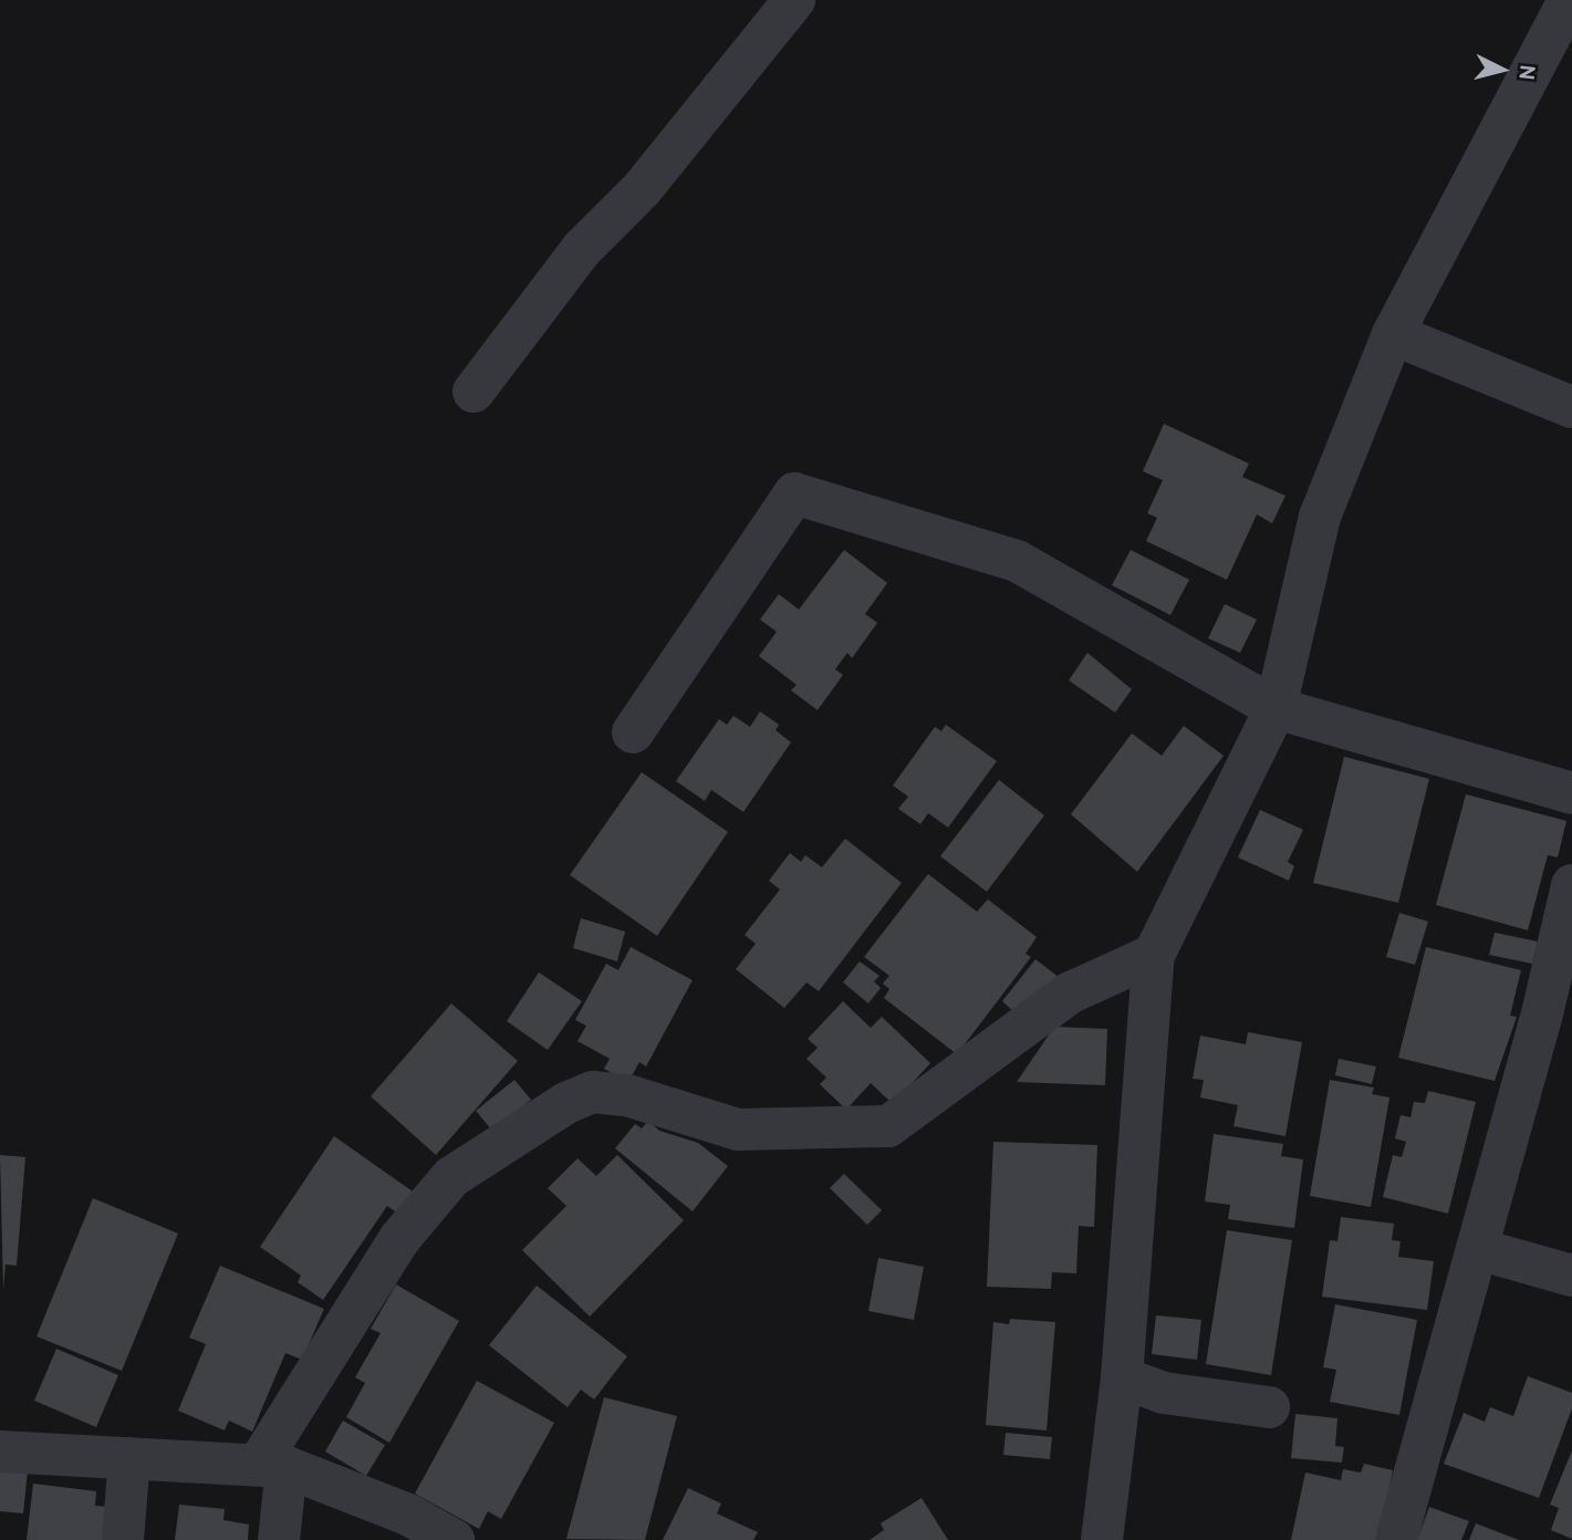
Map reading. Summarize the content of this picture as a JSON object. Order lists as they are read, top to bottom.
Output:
{
  "north": "right"
}
